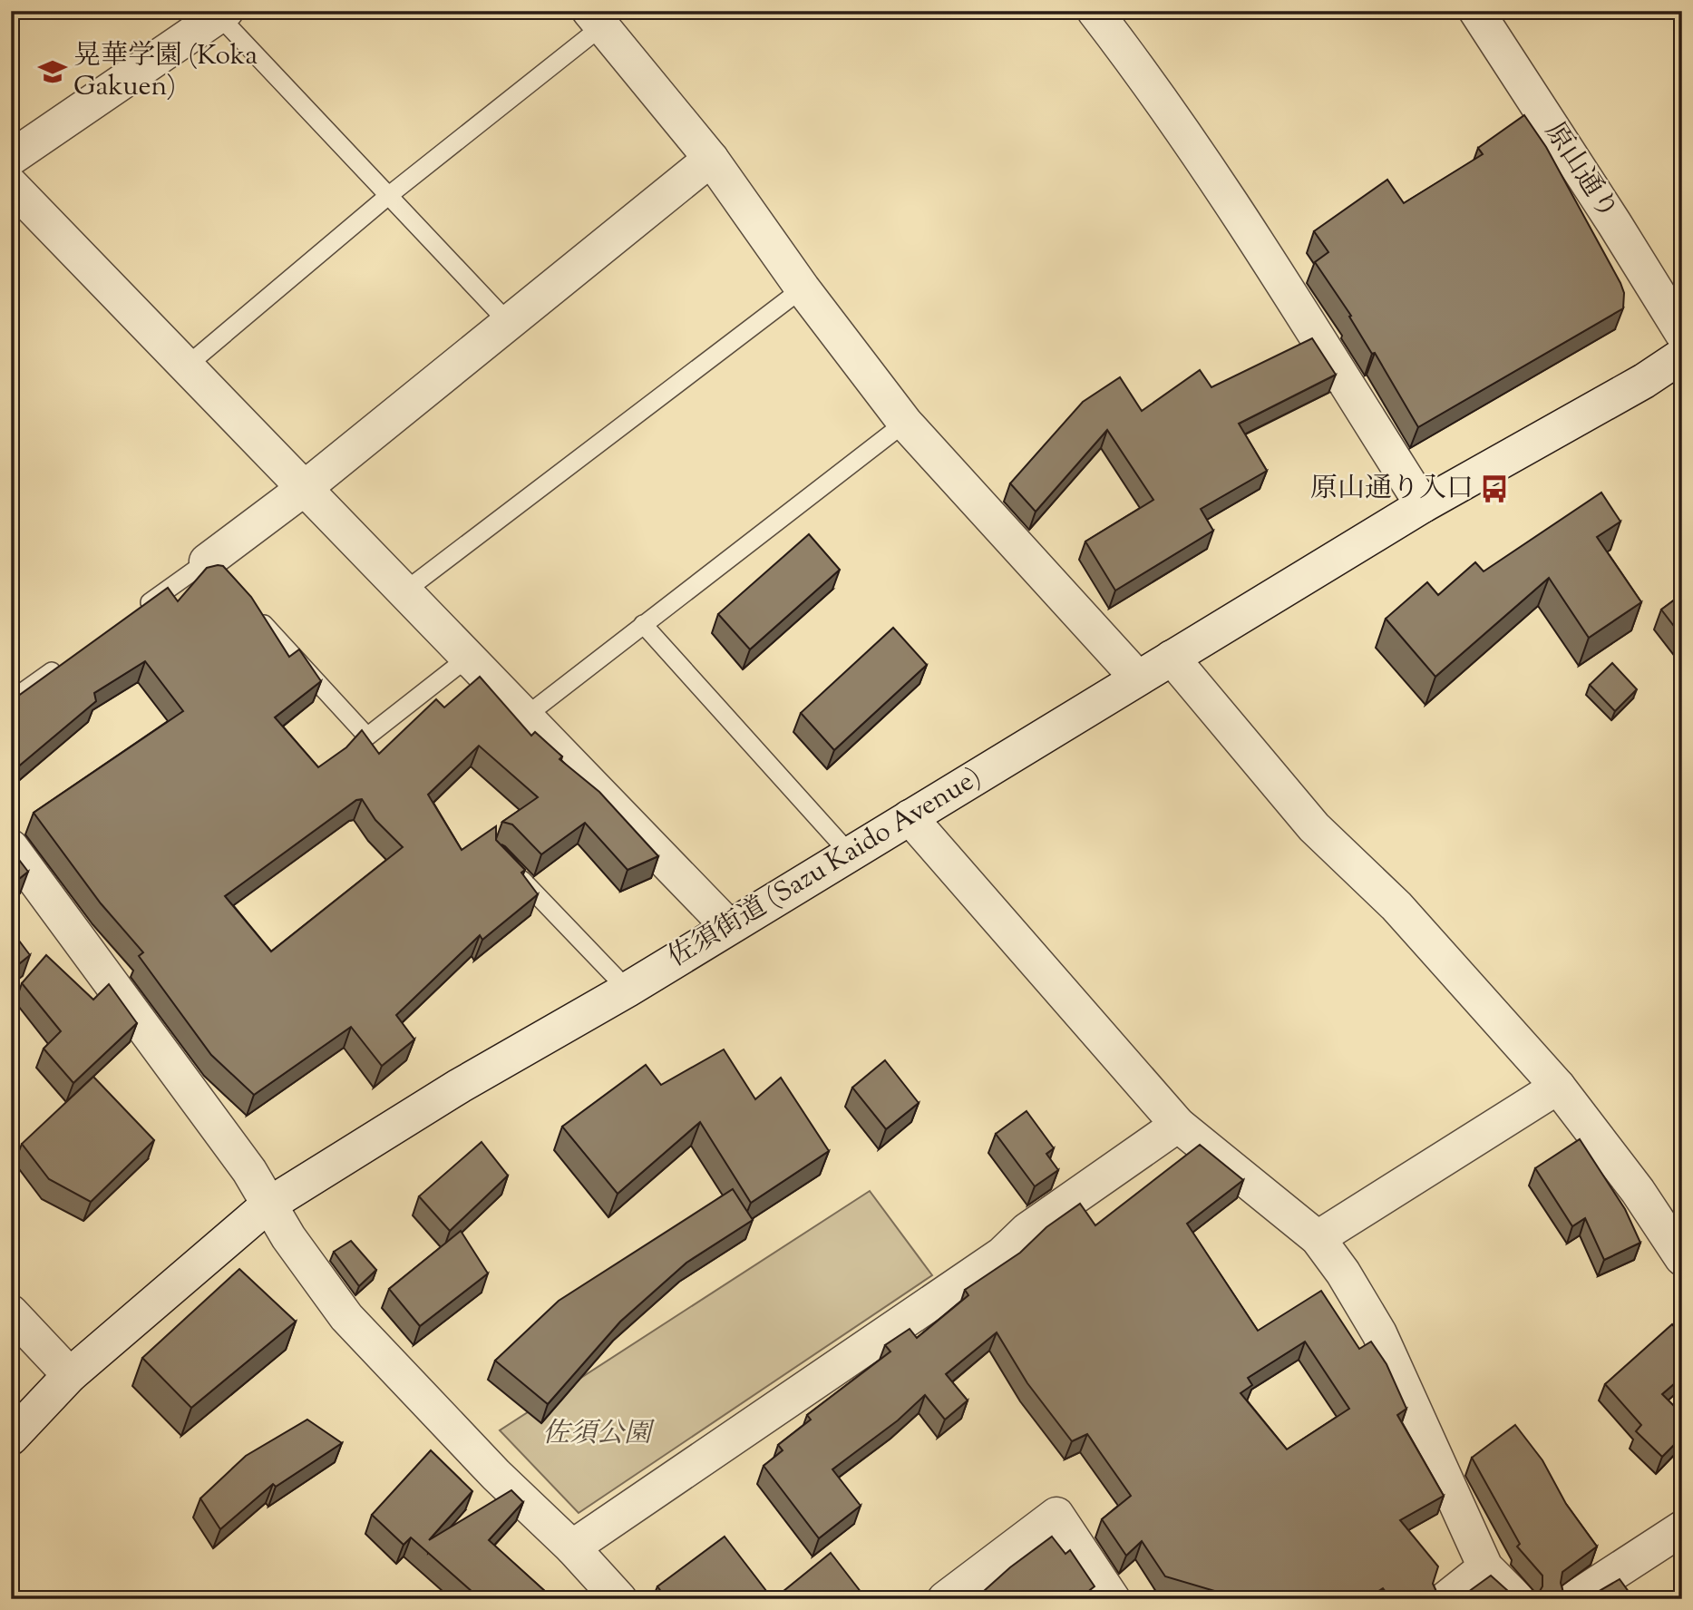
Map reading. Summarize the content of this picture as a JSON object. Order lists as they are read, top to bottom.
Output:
{
  "streets": {
    "street": ["原山通り", "佐須街道 (Sazu Kaido Avenue)"]
  },
  "parks": ["佐須公園"],
  "places": {
    "school or university": ["晃華学園 (Koka Gakuen)"],
    "bus stop": ["原山通り入口"]
  }
}
